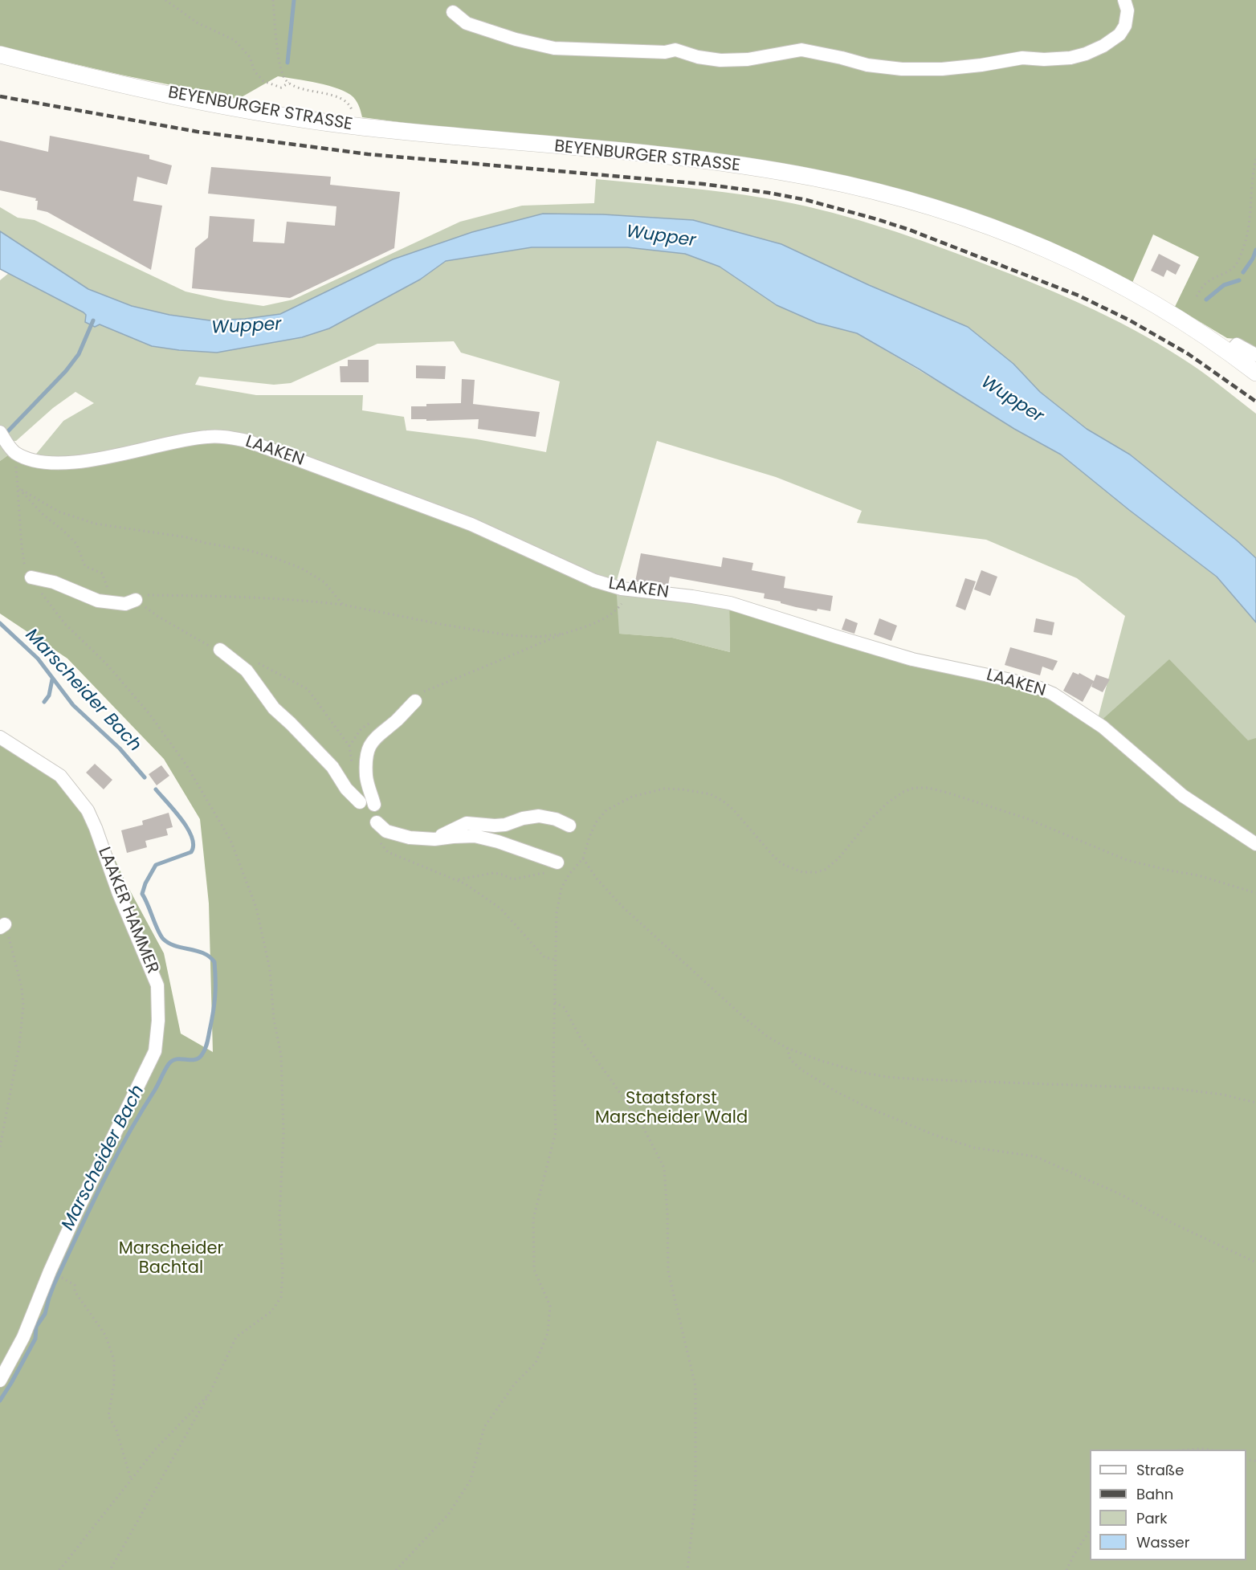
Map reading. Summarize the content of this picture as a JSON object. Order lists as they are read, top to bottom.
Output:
{
  "streets": {
    "main road": ["BEYENBURGER STRASSE"],
    "street": ["LAAKEN", "LAAKER HAMMER"]
  },
  "water": ["Wupper", "Marscheider Bach"],
  "parks": ["Staatsforst Marscheider Wald", "Marscheider Bachtal"],
  "legend": [
    "Straße",
    "Bahn",
    "Park",
    "Wasser"
  ]
}
